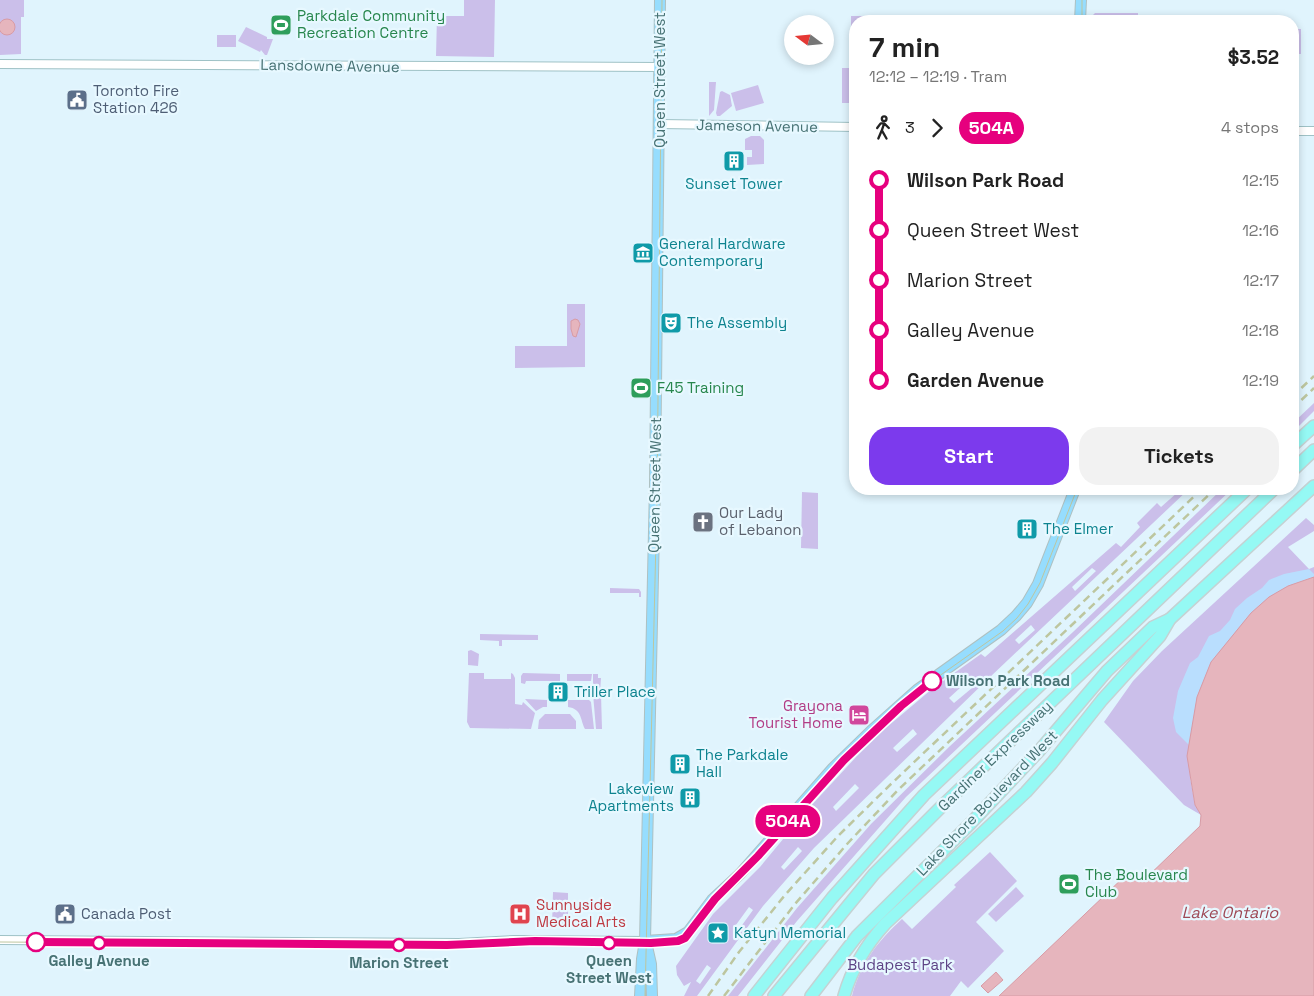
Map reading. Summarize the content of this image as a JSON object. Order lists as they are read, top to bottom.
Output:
{
  "streets": {
    "highway": ["Gardiner Expressway", "Lake Shore Boulevard West"],
    "main road": ["Queen Street West"],
    "street": ["Lansdowne Avenue", "Jameson Avenue"]
  },
  "crossings": [
    ["Lansdowne Avenue", "Queen Street West"],
    ["Queen Street West", "Jameson Avenue"]
  ],
  "water": ["Lake Ontario"],
  "parks": ["Budapest Park"],
  "places": {
    "sports": ["Parkdale Community Recreation Centre", "F45 Training", "The Boulevard Club"],
    "public building": ["Toronto Fire Station 426", "Canada Post"],
    "building": [
      "Sunset Tower",
      "The Elmer",
      "Triller Place",
      "The Parkdale Hall",
      "Lakeview Apartments"
    ],
    "museum": ["General Hardware Contemporary"],
    "theatre": ["The Assembly"],
    "church": ["Our Lady of Lebanon"],
    "other": [
      "Wilson Park Road",
      "Galley Avenue",
      "Queen Street West",
      "Marion Street"
    ],
    "hotel": ["Grayona Tourist Home"],
    "hospital": ["Sunnyside Medical Arts"],
    "place": ["Katyn Memorial"]
  },
  "lines": ["tram line 504A"],
  "north": "left",
  "page": {
    "on_map": "504A",
    "heading": ["7 min", "12:12 – 12:19 · Tram", "$3.52"],
    "legs": ["3", "504A", "4 stops"],
    "list": [
      {
        "name": "Wilson Park Road",
        "value": "12:15"
      },
      {
        "name": "Queen Street West",
        "value": "12:16"
      },
      {
        "name": "Marion Street",
        "value": "12:17"
      },
      {
        "name": "Galley Avenue",
        "value": "12:18"
      },
      {
        "name": "Garden Avenue",
        "value": "12:19"
      }
    ],
    "buttons": ["Start", "Tickets"]
  }
}
